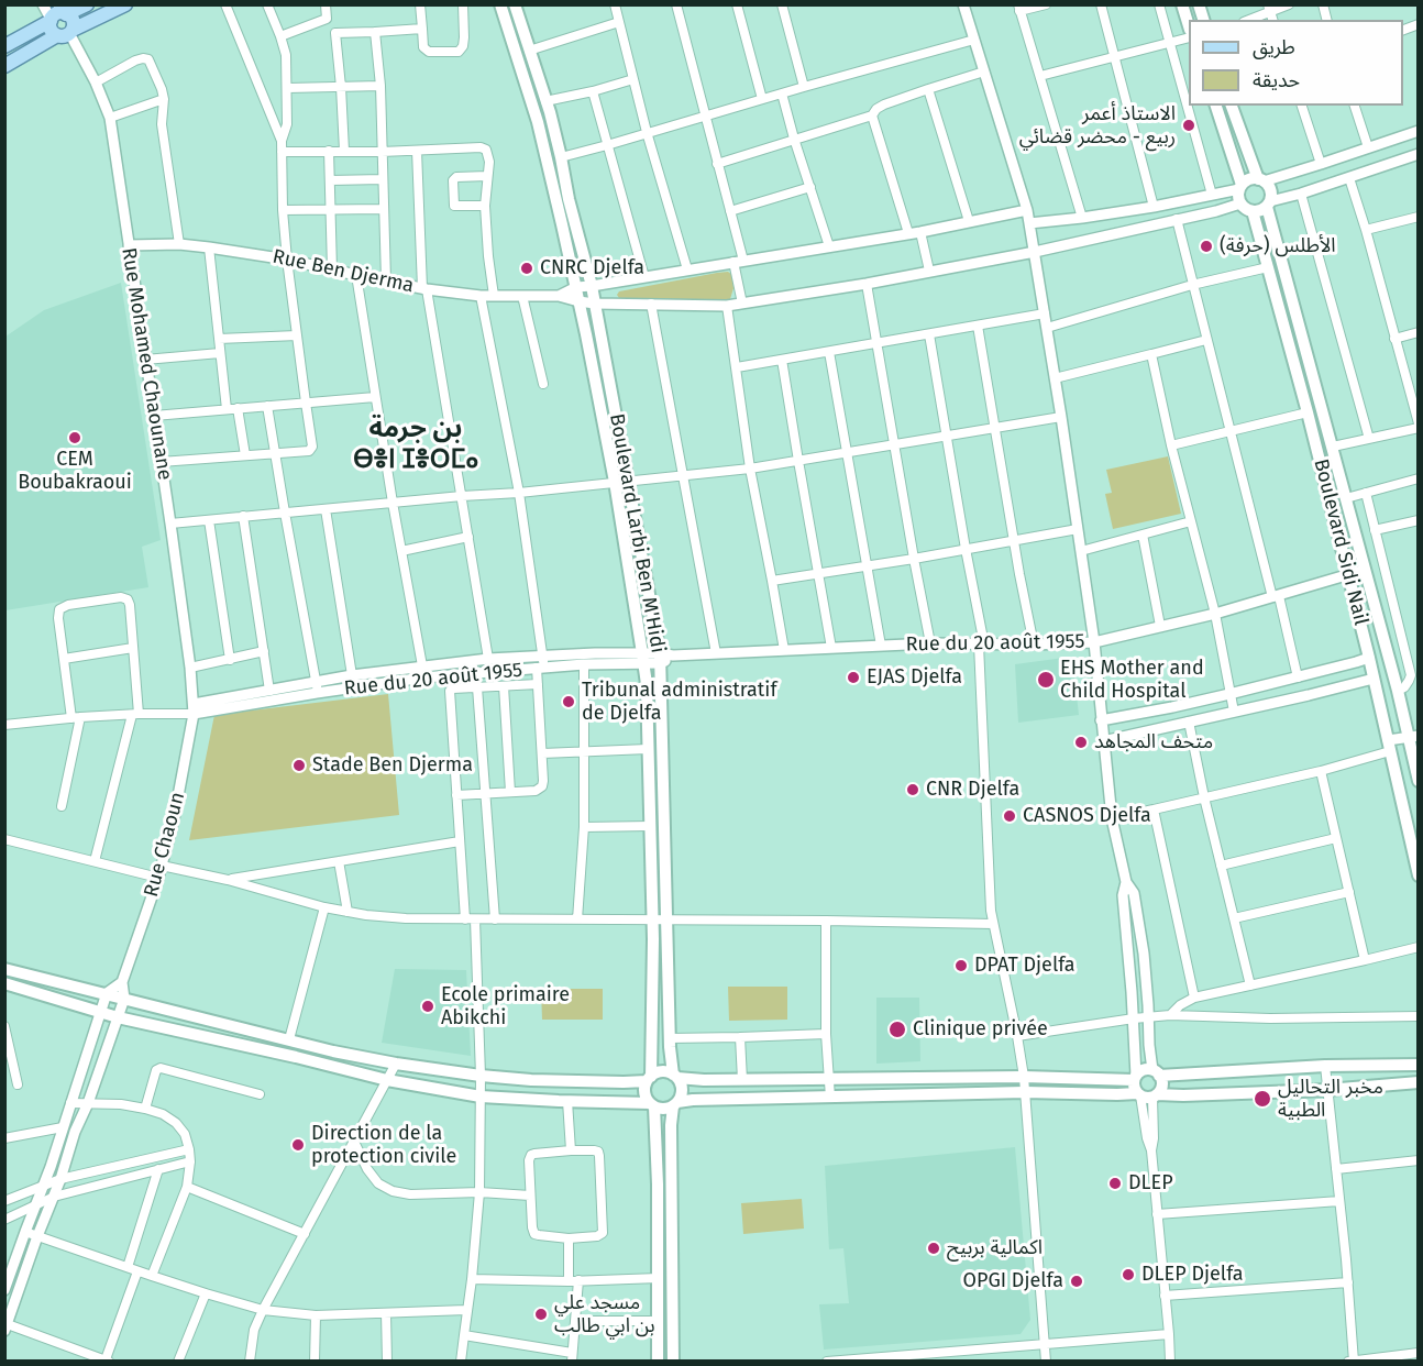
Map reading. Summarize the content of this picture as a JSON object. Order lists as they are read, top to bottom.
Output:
{
  "streets": {
    "main road": ["Boulevard Larbi Ben M'Hidi", "Boulevard Sidi Nail"],
    "street": [
      "Rue Ben Djerma",
      "Rue Mohamed Chaounane",
      "Rue du 20 août 1955",
      "Rue Chaoun"
    ]
  },
  "crossings": [
    ["Rue Ben Djerma", "Rue Mohamed Chaounane"],
    ["Rue Ben Djerma", "Boulevard Larbi Ben M'Hidi"],
    ["Rue Ben Djerma", "Boulevard Sidi Nail"],
    ["Rue Mohamed Chaounane", "Rue du 20 août 1955"],
    ["Rue Mohamed Chaounane", "Rue Chaoun"],
    ["Boulevard Larbi Ben M'Hidi", "Rue du 20 août 1955"],
    ["Boulevard Sidi Nail", "Rue du 20 août 1955"],
    ["Rue du 20 août 1955", "Rue Chaoun"]
  ],
  "districts": ["بن جرمة ⴱⴻⵏ ⵊⴻⵔⵎⴰ"],
  "places": [
    "الاستاذ أعمر ربيع - محضر قضائي",
    "الأطلس (حرفة)",
    "CNRC Djelfa",
    "CEM Boubakraoui",
    "EJAS Djelfa",
    "EHS Mother and Child Hospital",
    "Tribunal administratif de Djelfa",
    "متحف المجاهد",
    "Stade Ben Djerma",
    "CNR Djelfa",
    "CASNOS Djelfa",
    "DPAT Djelfa",
    "Ecole primaire Abikchi",
    "Clinique privée",
    "مخبر التحاليل الطبية",
    "Direction de la protection civile",
    "DLEP",
    "اكمالية بربيح",
    "DLEP Djelfa",
    "OPGI Djelfa",
    "مسجد علي بن ابي طالب"
  ],
  "legend": ["طريق", "حديقة"]
}
